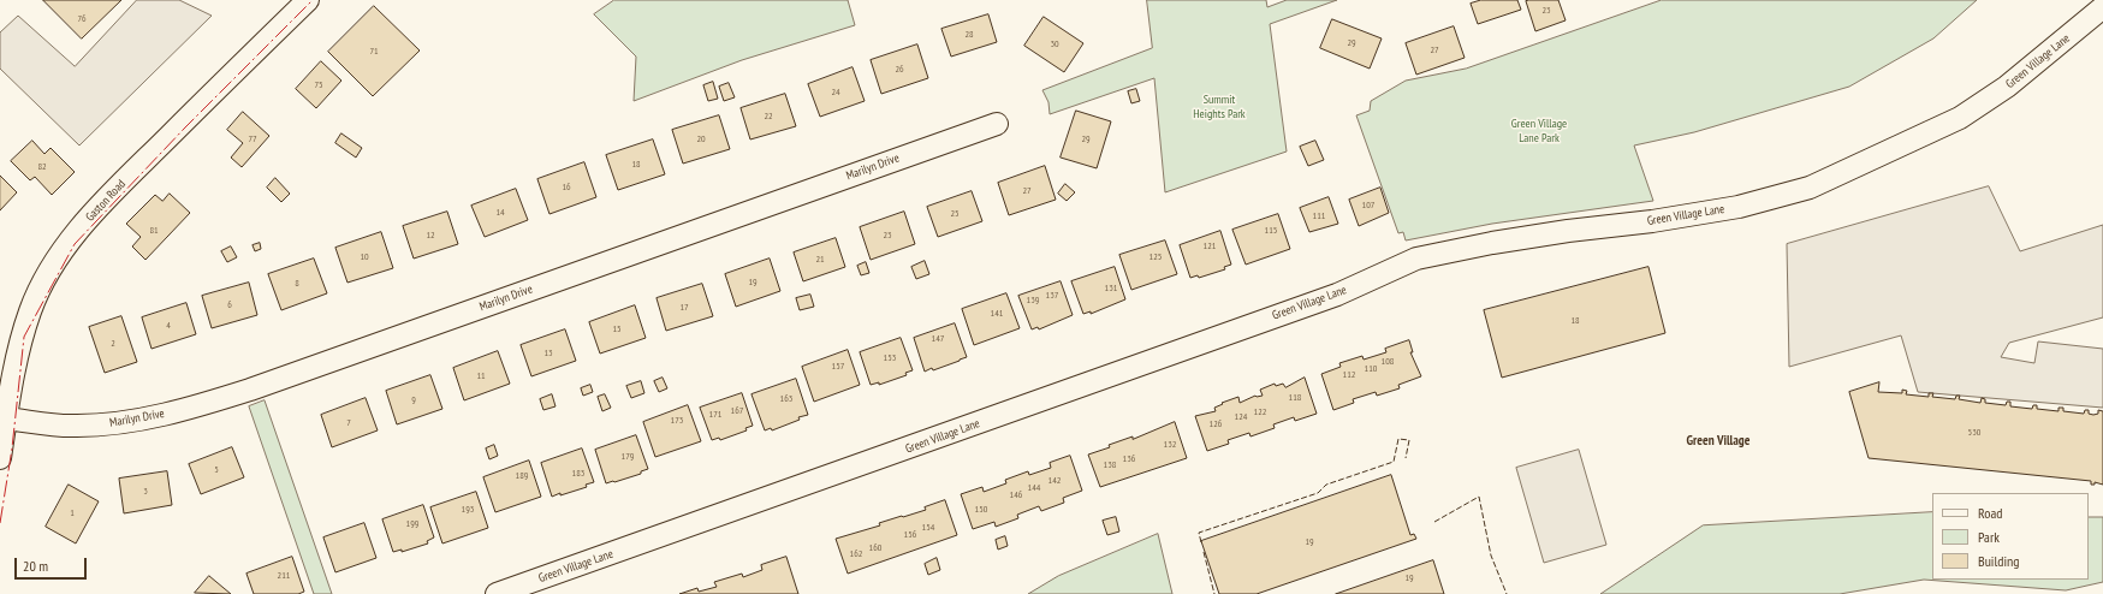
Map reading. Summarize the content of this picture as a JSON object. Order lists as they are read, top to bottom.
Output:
{
  "streets": {
    "street": ["Green Village Lane", "Marilyn Drive", "Gaston Road"]
  },
  "crossings": [
    ["Marilyn Drive", "Gaston Road"]
  ],
  "districts": ["Green Village"],
  "parks": ["Summit Heights Park", "Green Village Lane Park"],
  "house_numbers": [
    "23",
    "76",
    "28",
    "29",
    "30",
    "27",
    "71",
    "26",
    "75",
    "24",
    "22",
    "77",
    "20",
    "29",
    "18",
    "82",
    "16",
    "27",
    "107",
    "14",
    "25",
    "111",
    "81",
    "115",
    "12",
    "23",
    "121",
    "10",
    "125",
    "21",
    "19",
    "8",
    "131",
    "137",
    "139",
    "6",
    "17",
    "141",
    "18",
    "4",
    "15",
    "147",
    "2",
    "13",
    "153",
    "108",
    "157",
    "110",
    "112",
    "11",
    "118",
    "163",
    "9",
    "167",
    "122",
    "171",
    "124",
    "173",
    "7",
    "126",
    "530",
    "132",
    "179",
    "136",
    "138",
    "5",
    "183",
    "189",
    "142",
    "144",
    "3",
    "146",
    "193",
    "150",
    "1",
    "199",
    "154",
    "156",
    "19",
    "160",
    "162",
    "211",
    "19"
  ],
  "legend": ["Road", "Park", "Building"],
  "scale_bar": "20 m"
}
